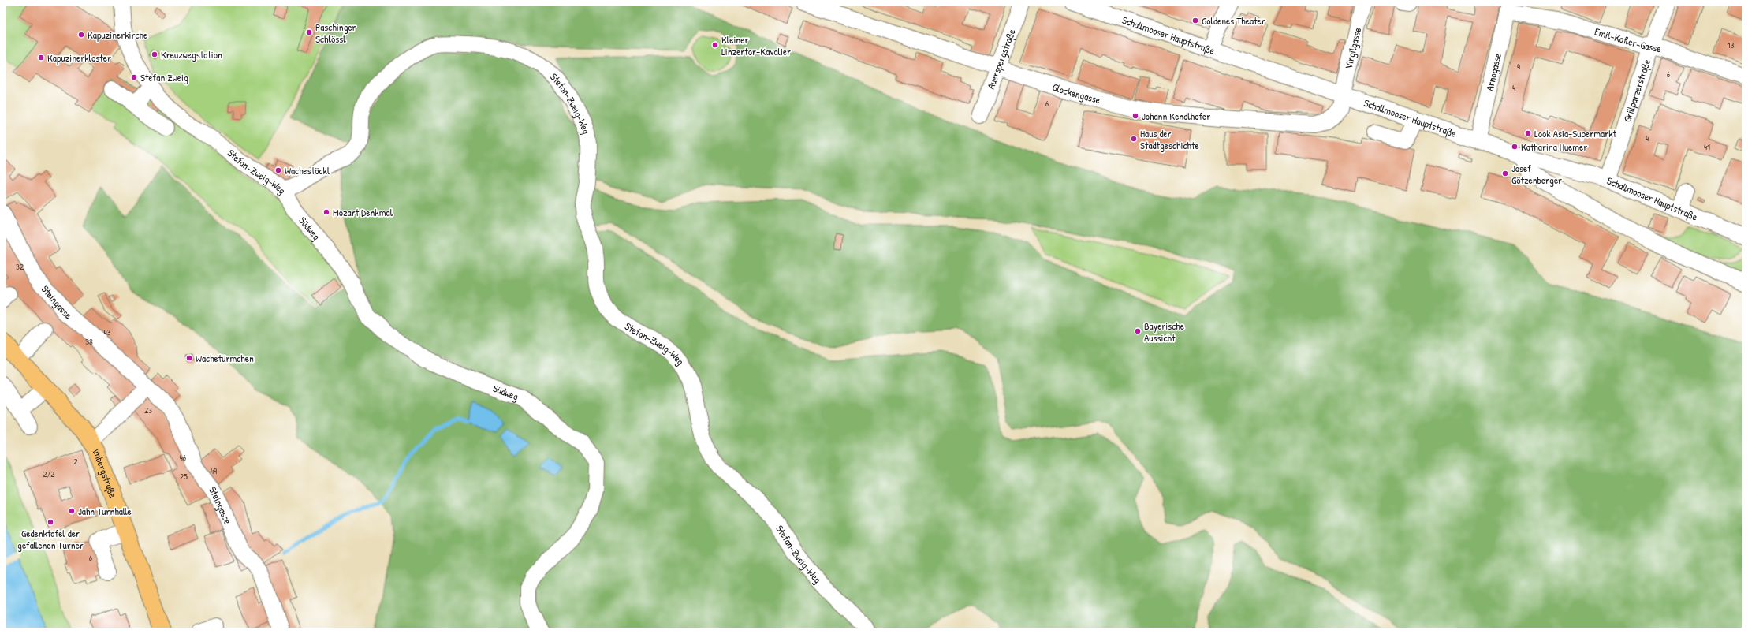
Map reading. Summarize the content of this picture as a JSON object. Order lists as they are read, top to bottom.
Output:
{
  "streets": {
    "main road": ["Imbergstraße"],
    "street": [
      "Schallmooser Hauptstraße",
      "Emil-Kofler-Gasse",
      "Virgilgasse",
      "Auerspergstraße",
      "Arnogasse",
      "Grillparzerstraße",
      "Glockengasse",
      "Stefan-Zweig-Weg",
      "Südweg",
      "Steingasse"
    ]
  },
  "crossings": [
    ["Schallmooser Hauptstraße", "Virgilgasse"],
    ["Schallmooser Hauptstraße", "Arnogasse"],
    ["Schallmooser Hauptstraße", "Grillparzerstraße"],
    ["Schallmooser Hauptstraße", "Glockengasse"],
    ["Emil-Kofler-Gasse", "Arnogasse"],
    ["Emil-Kofler-Gasse", "Grillparzerstraße"],
    ["Virgilgasse", "Glockengasse"],
    ["Auerspergstraße", "Glockengasse"],
    ["Stefan-Zweig-Weg", "Südweg"]
  ],
  "places": [
    "Goldenes Theater",
    "Paschinger Schlössl",
    "Kapuzinerkirche",
    "Kleiner Linzertor-Kavalier",
    "Kreuzwegstation",
    "Kapuzinerkloster",
    "Stefan Zweig",
    "Johann Kendlhofer",
    "Look Asia-Supermarkt",
    "Haus der Stadtgeschichte",
    "Katharina Huemer",
    "Wachestöckl",
    "Josef Götzenberger",
    "Mozart Denkmal",
    "Bayerische Aussicht",
    "Wachetürmchen",
    "Jahn Turnhalle",
    "Gedenktafel der gefallenen Turner"
  ],
  "house_numbers": [
    "13",
    "4",
    "6",
    "4",
    "6",
    "4",
    "41",
    "32",
    "43",
    "38",
    "23",
    "46",
    "2",
    "49",
    "2/2",
    "25",
    "6"
  ]
}
